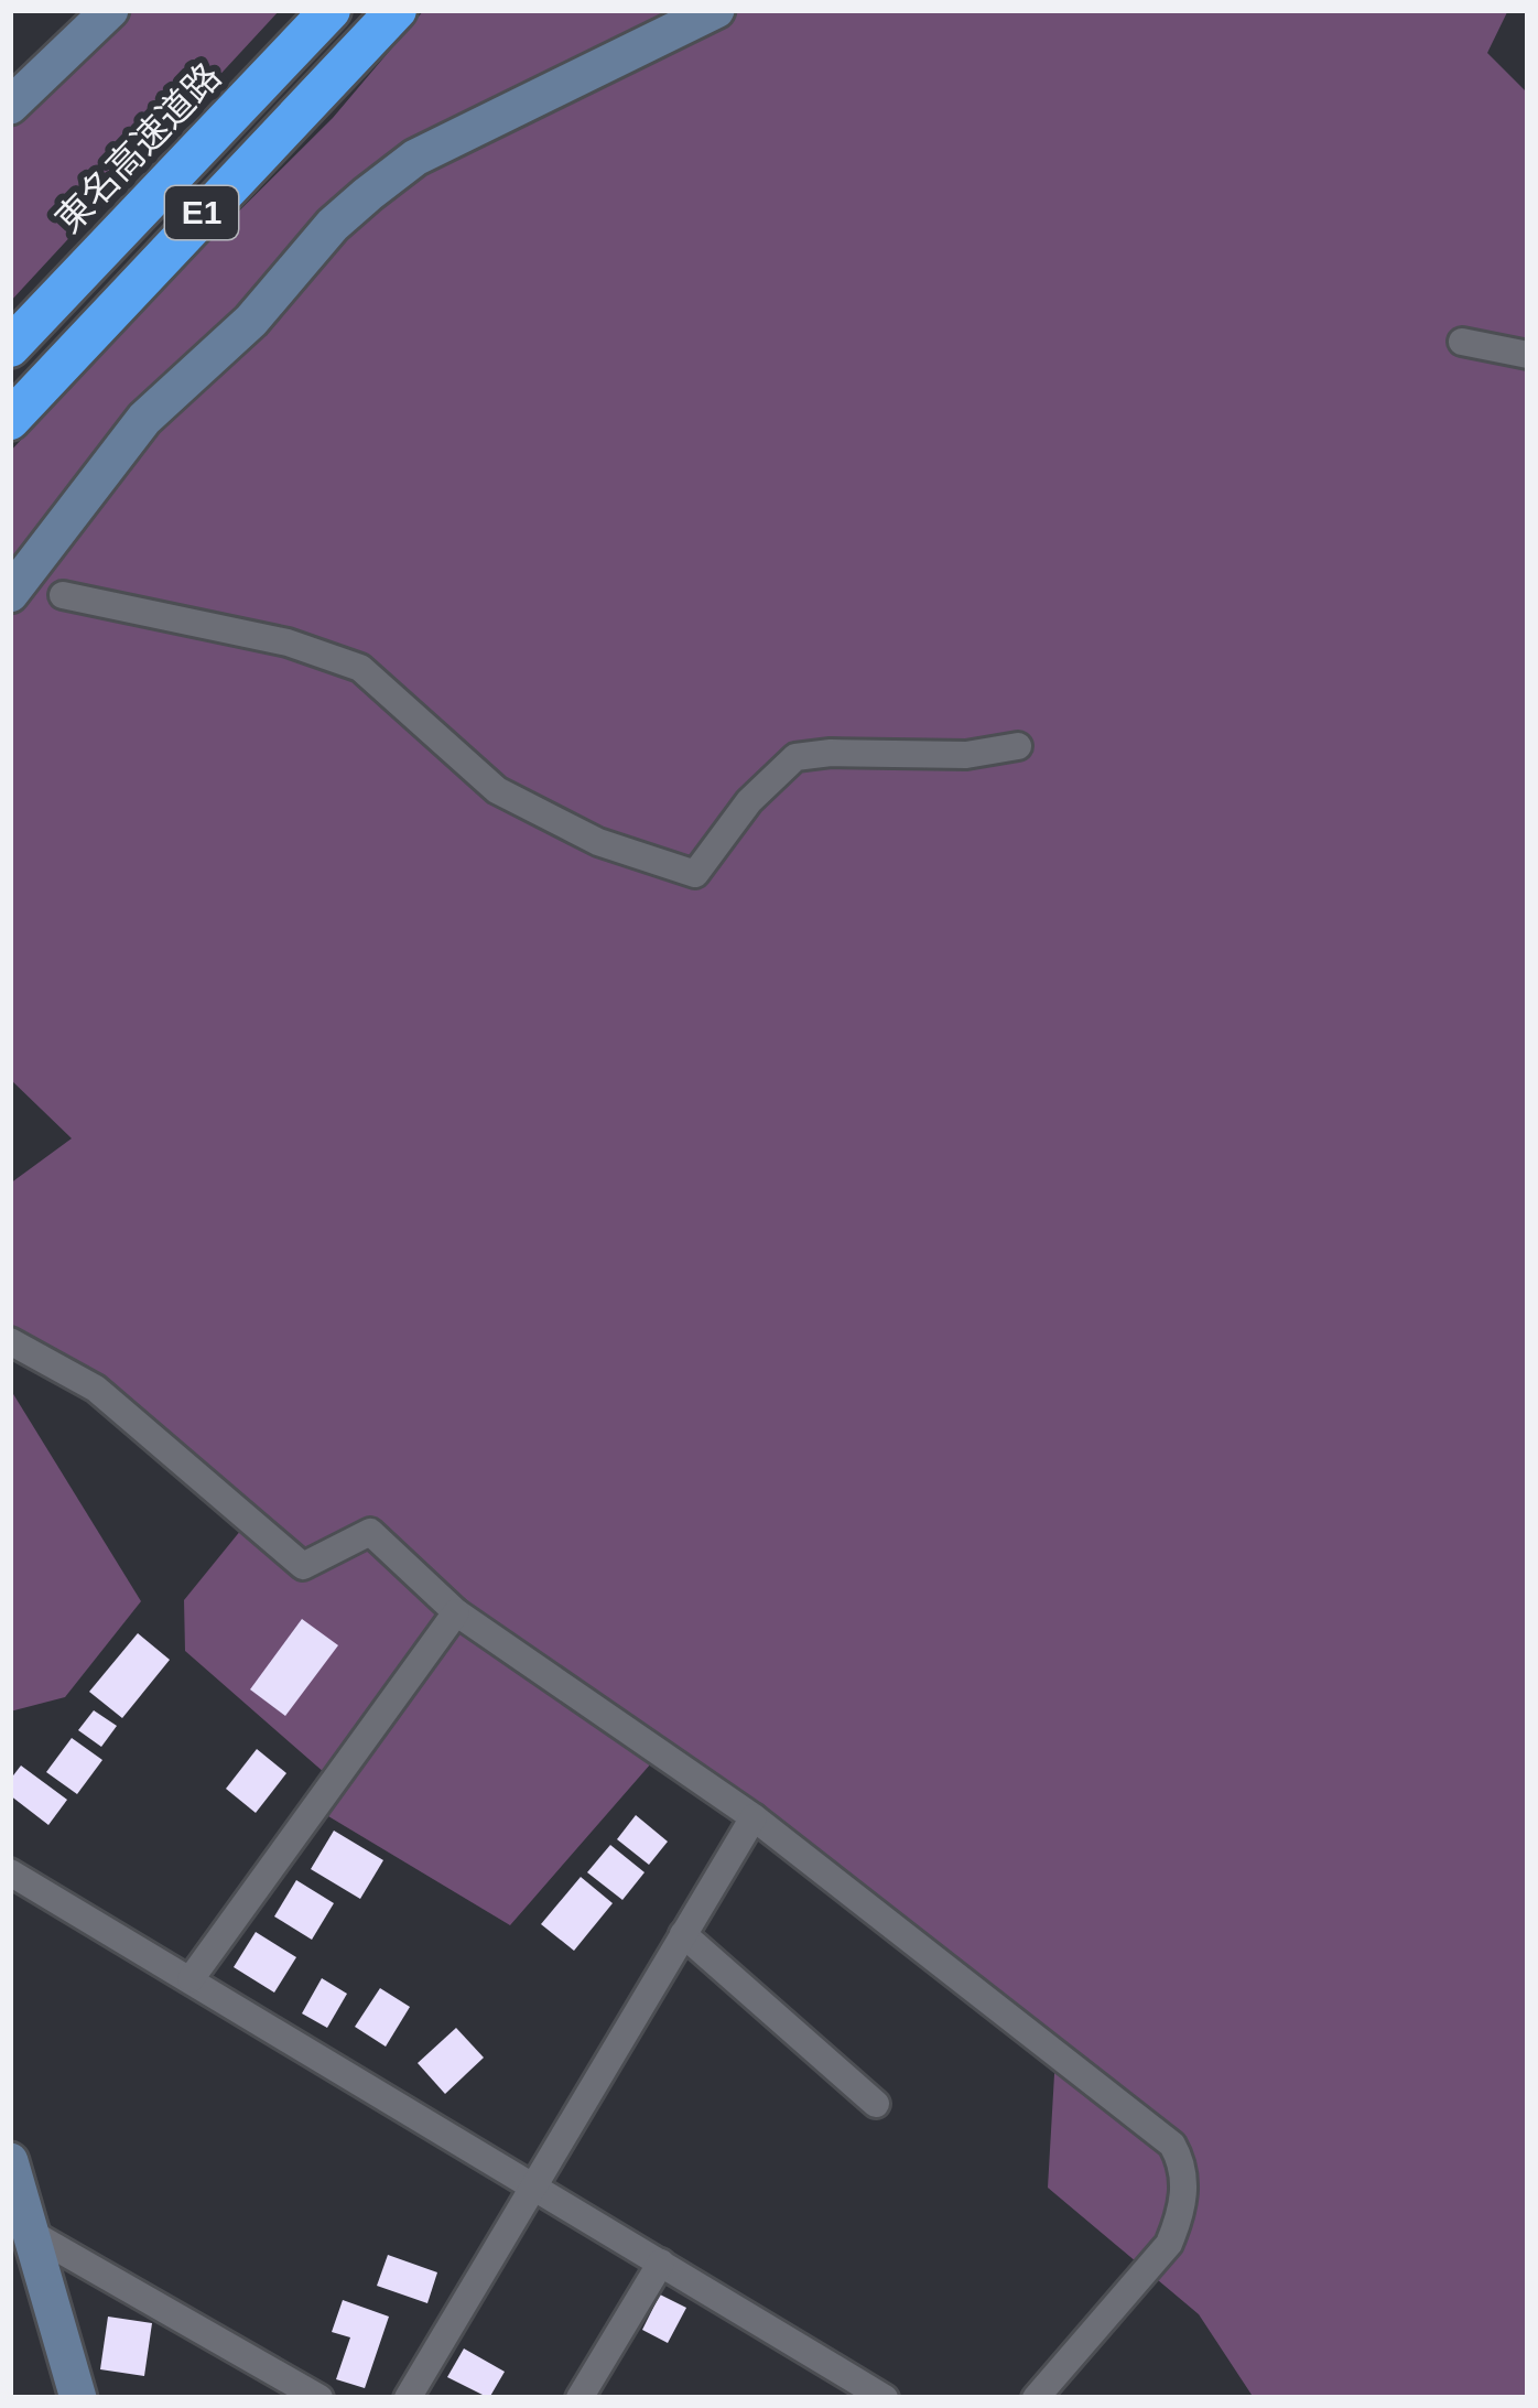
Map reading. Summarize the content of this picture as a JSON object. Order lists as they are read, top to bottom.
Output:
{
  "streets": {
    "highway": ["東名高速道路", "E1"]
  }
}
